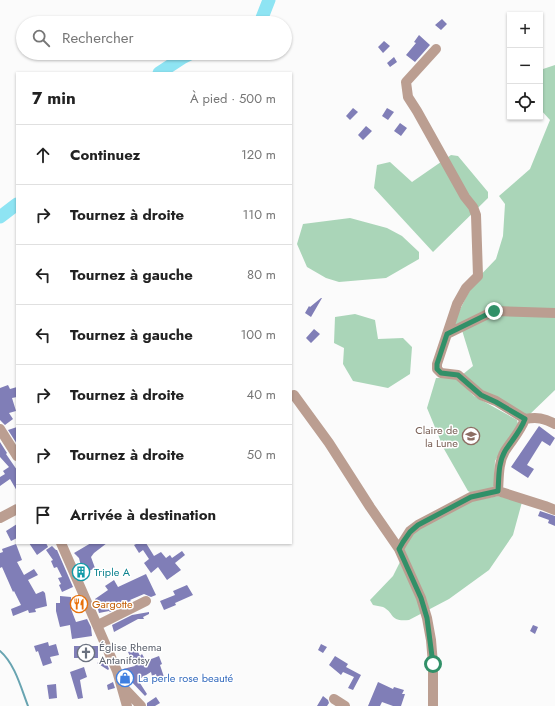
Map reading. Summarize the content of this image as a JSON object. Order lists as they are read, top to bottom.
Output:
{
  "places": {
    "school or university": ["Claire de la Lune"],
    "building": ["Triple A"],
    "restaurant": ["Gargotte"],
    "church": ["Église Rhema Antanifotsy"],
    "shop": ["La perle rose beauté"]
  },
  "page": {
    "map_buttons": ["+", "−"],
    "search": "Rechercher",
    "heading": ["7 min", "À pied · 500 m"],
    "list": [
      ["Continuez", "120 m"],
      ["Tournez à droite", "110 m"],
      ["Tournez à gauche", "80 m"],
      ["Tournez à gauche", "100 m"],
      ["Tournez à droite", "40 m"],
      ["Tournez à droite", "50 m"],
      "Arrivée à destination"
    ]
  }
}
